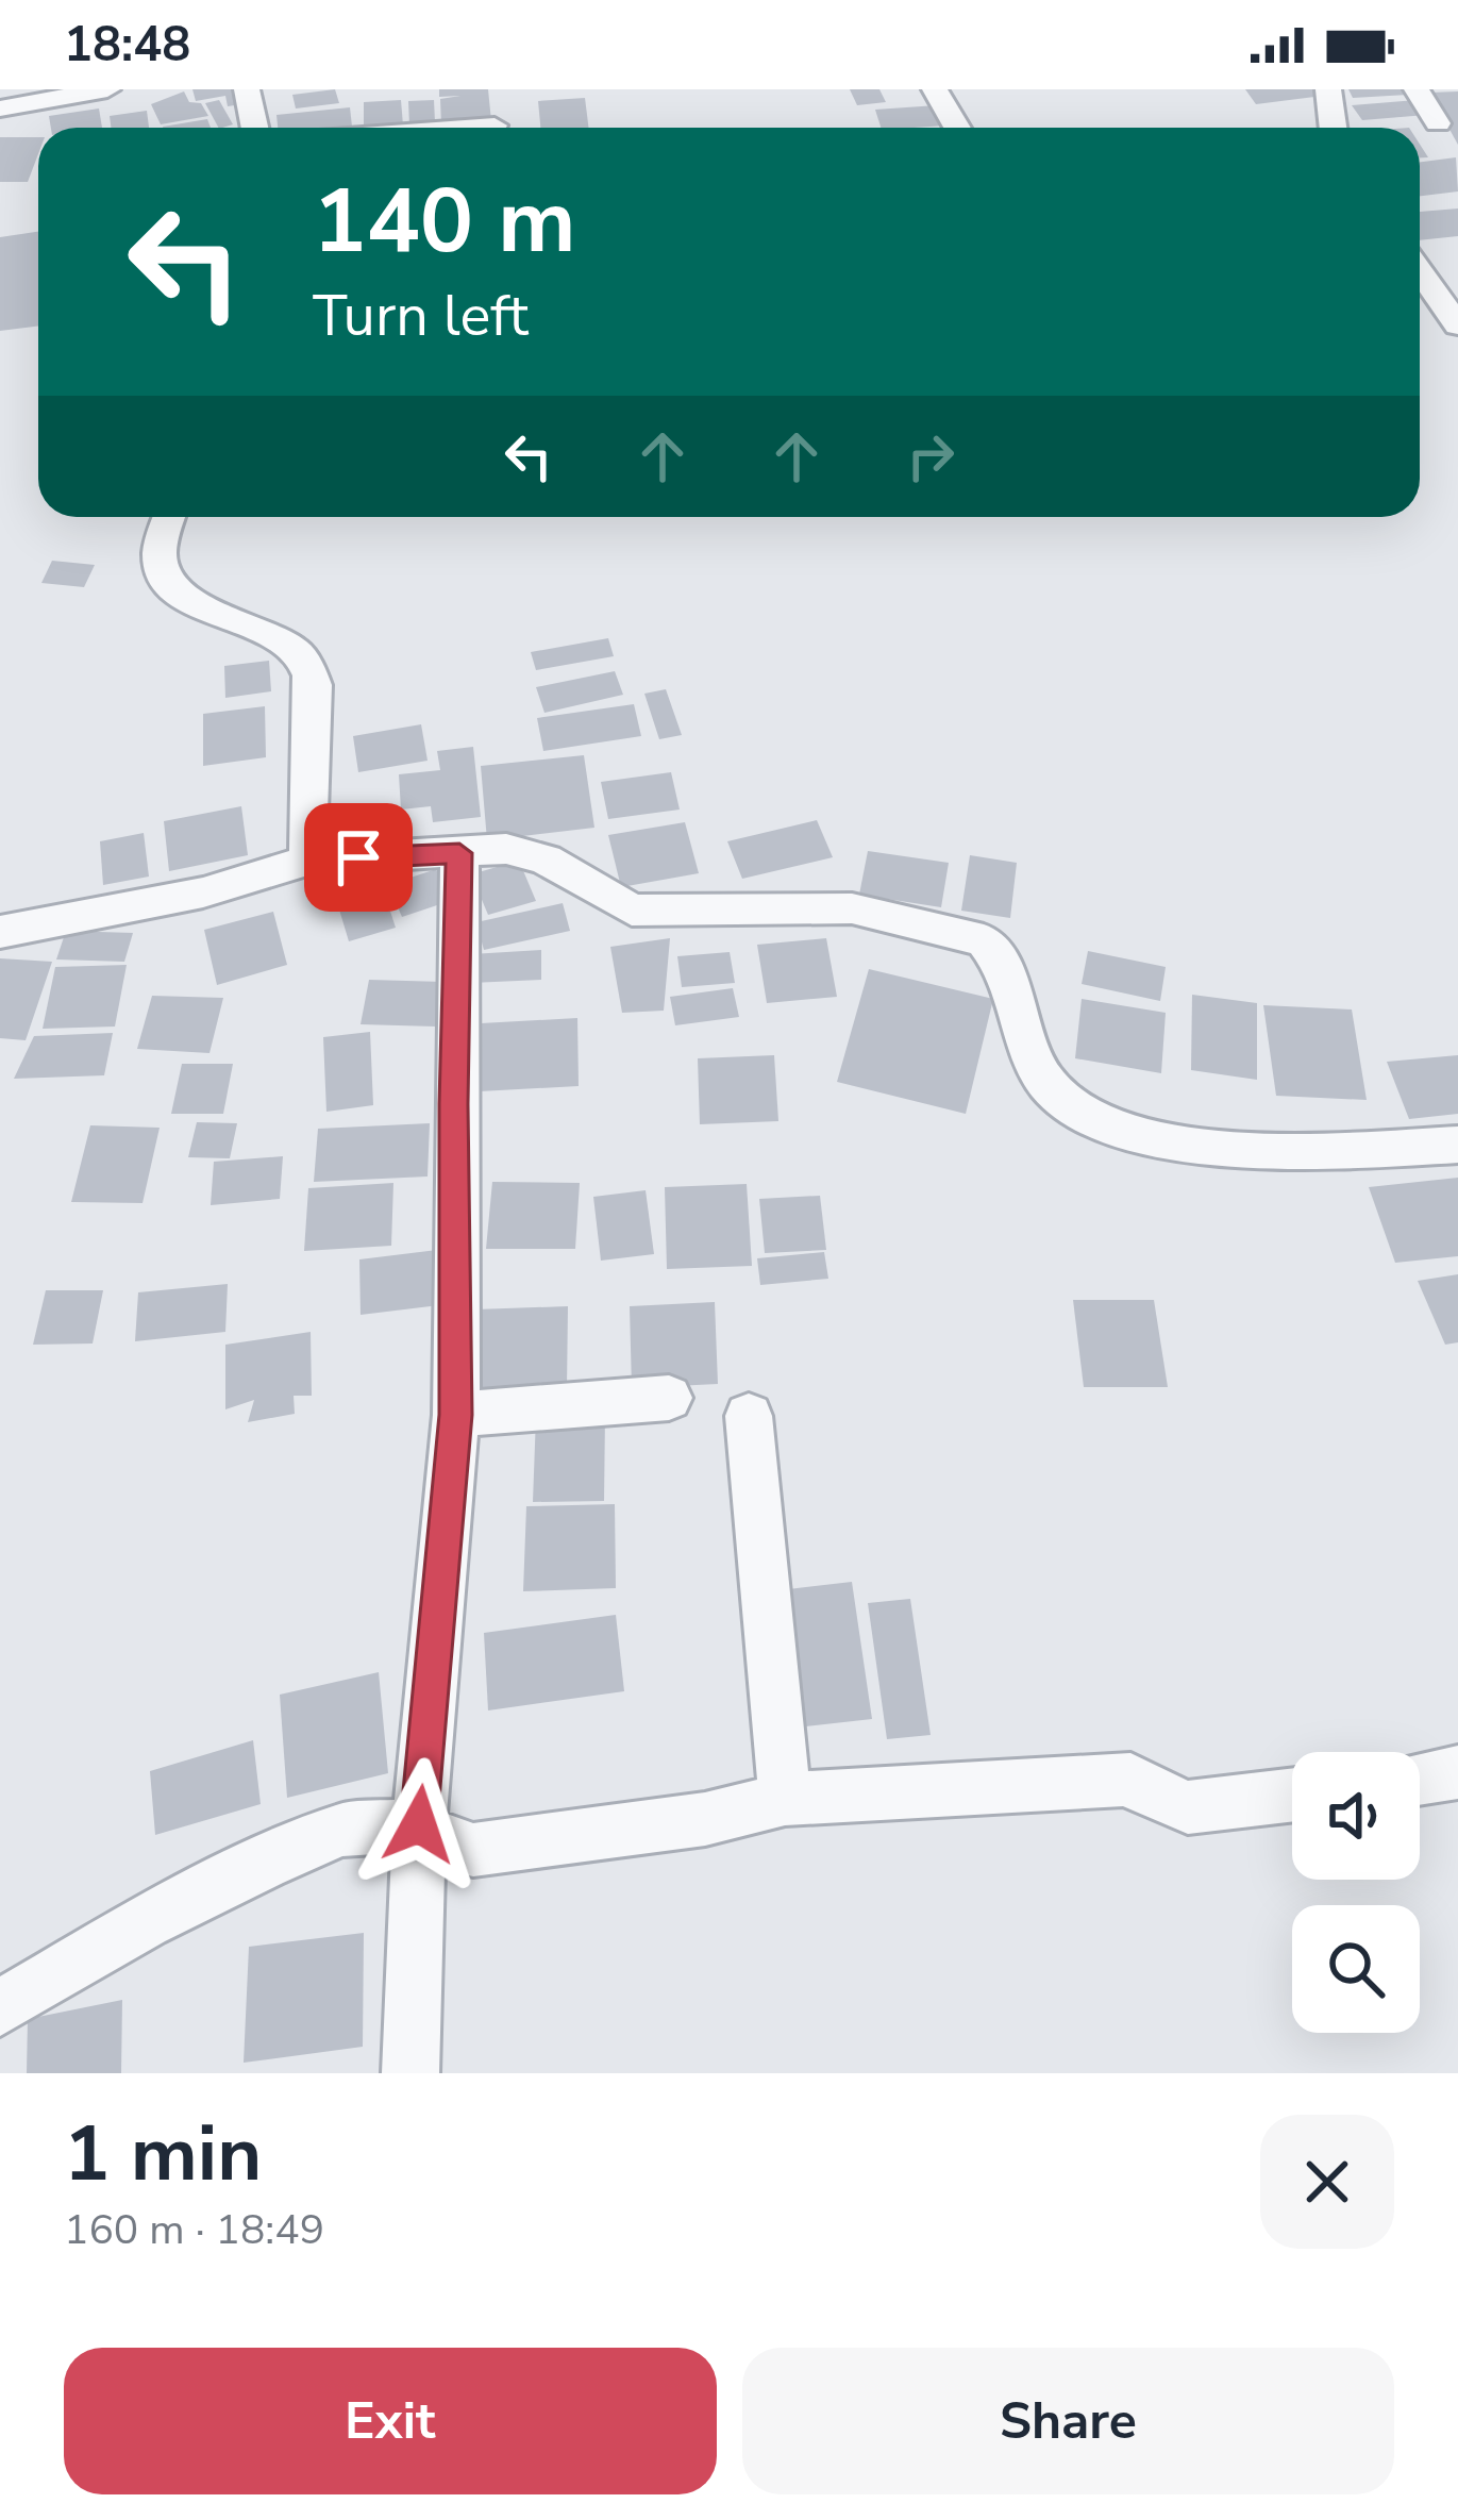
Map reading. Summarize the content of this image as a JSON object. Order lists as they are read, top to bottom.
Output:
{
  "page": {
    "status": "18:48",
    "turn": ["140 m", "Turn left"],
    "heading": ["1 min", "160 m · 18:49"],
    "buttons": ["Exit", "Share"]
  }
}
